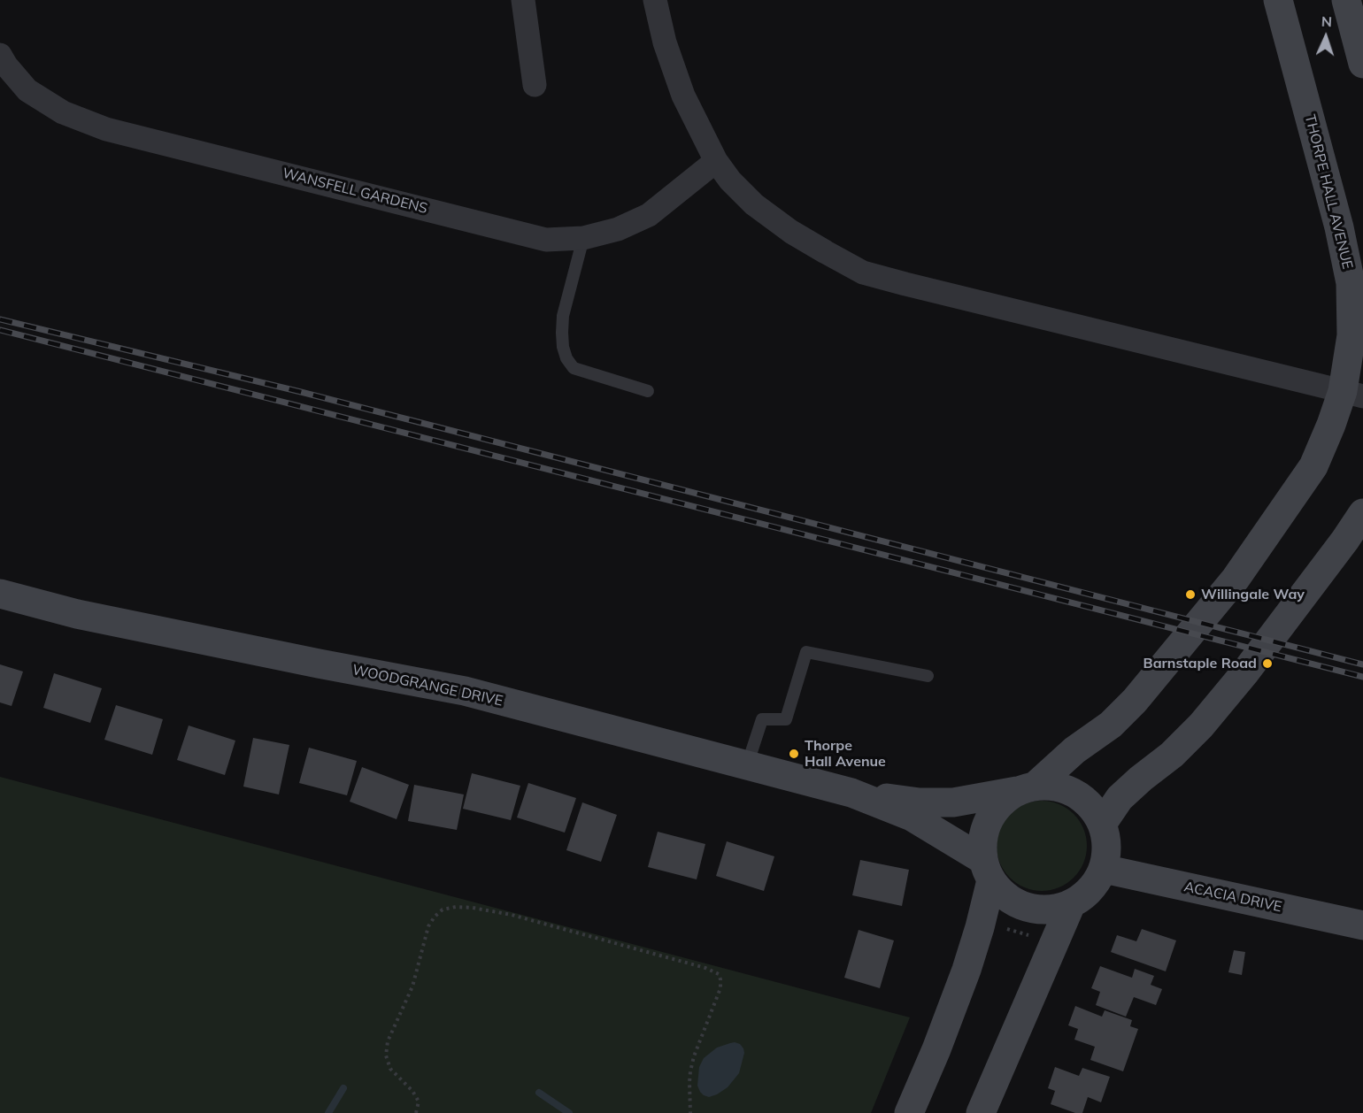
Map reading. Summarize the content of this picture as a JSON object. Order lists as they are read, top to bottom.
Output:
{
  "streets": {
    "street": [
      "WANSFELL GARDENS",
      "THORPE HALL AVENUE",
      "WOODGRANGE DRIVE",
      "ACACIA DRIVE"
    ]
  },
  "crossings": [
    ["THORPE HALL AVENUE", "WOODGRANGE DRIVE"],
    ["THORPE HALL AVENUE", "ACACIA DRIVE"],
    ["WOODGRANGE DRIVE", "ACACIA DRIVE"]
  ],
  "places": ["Willingale Way", "Barnstaple Road", "Thorpe Hall Avenue"],
  "north": "top"
}
